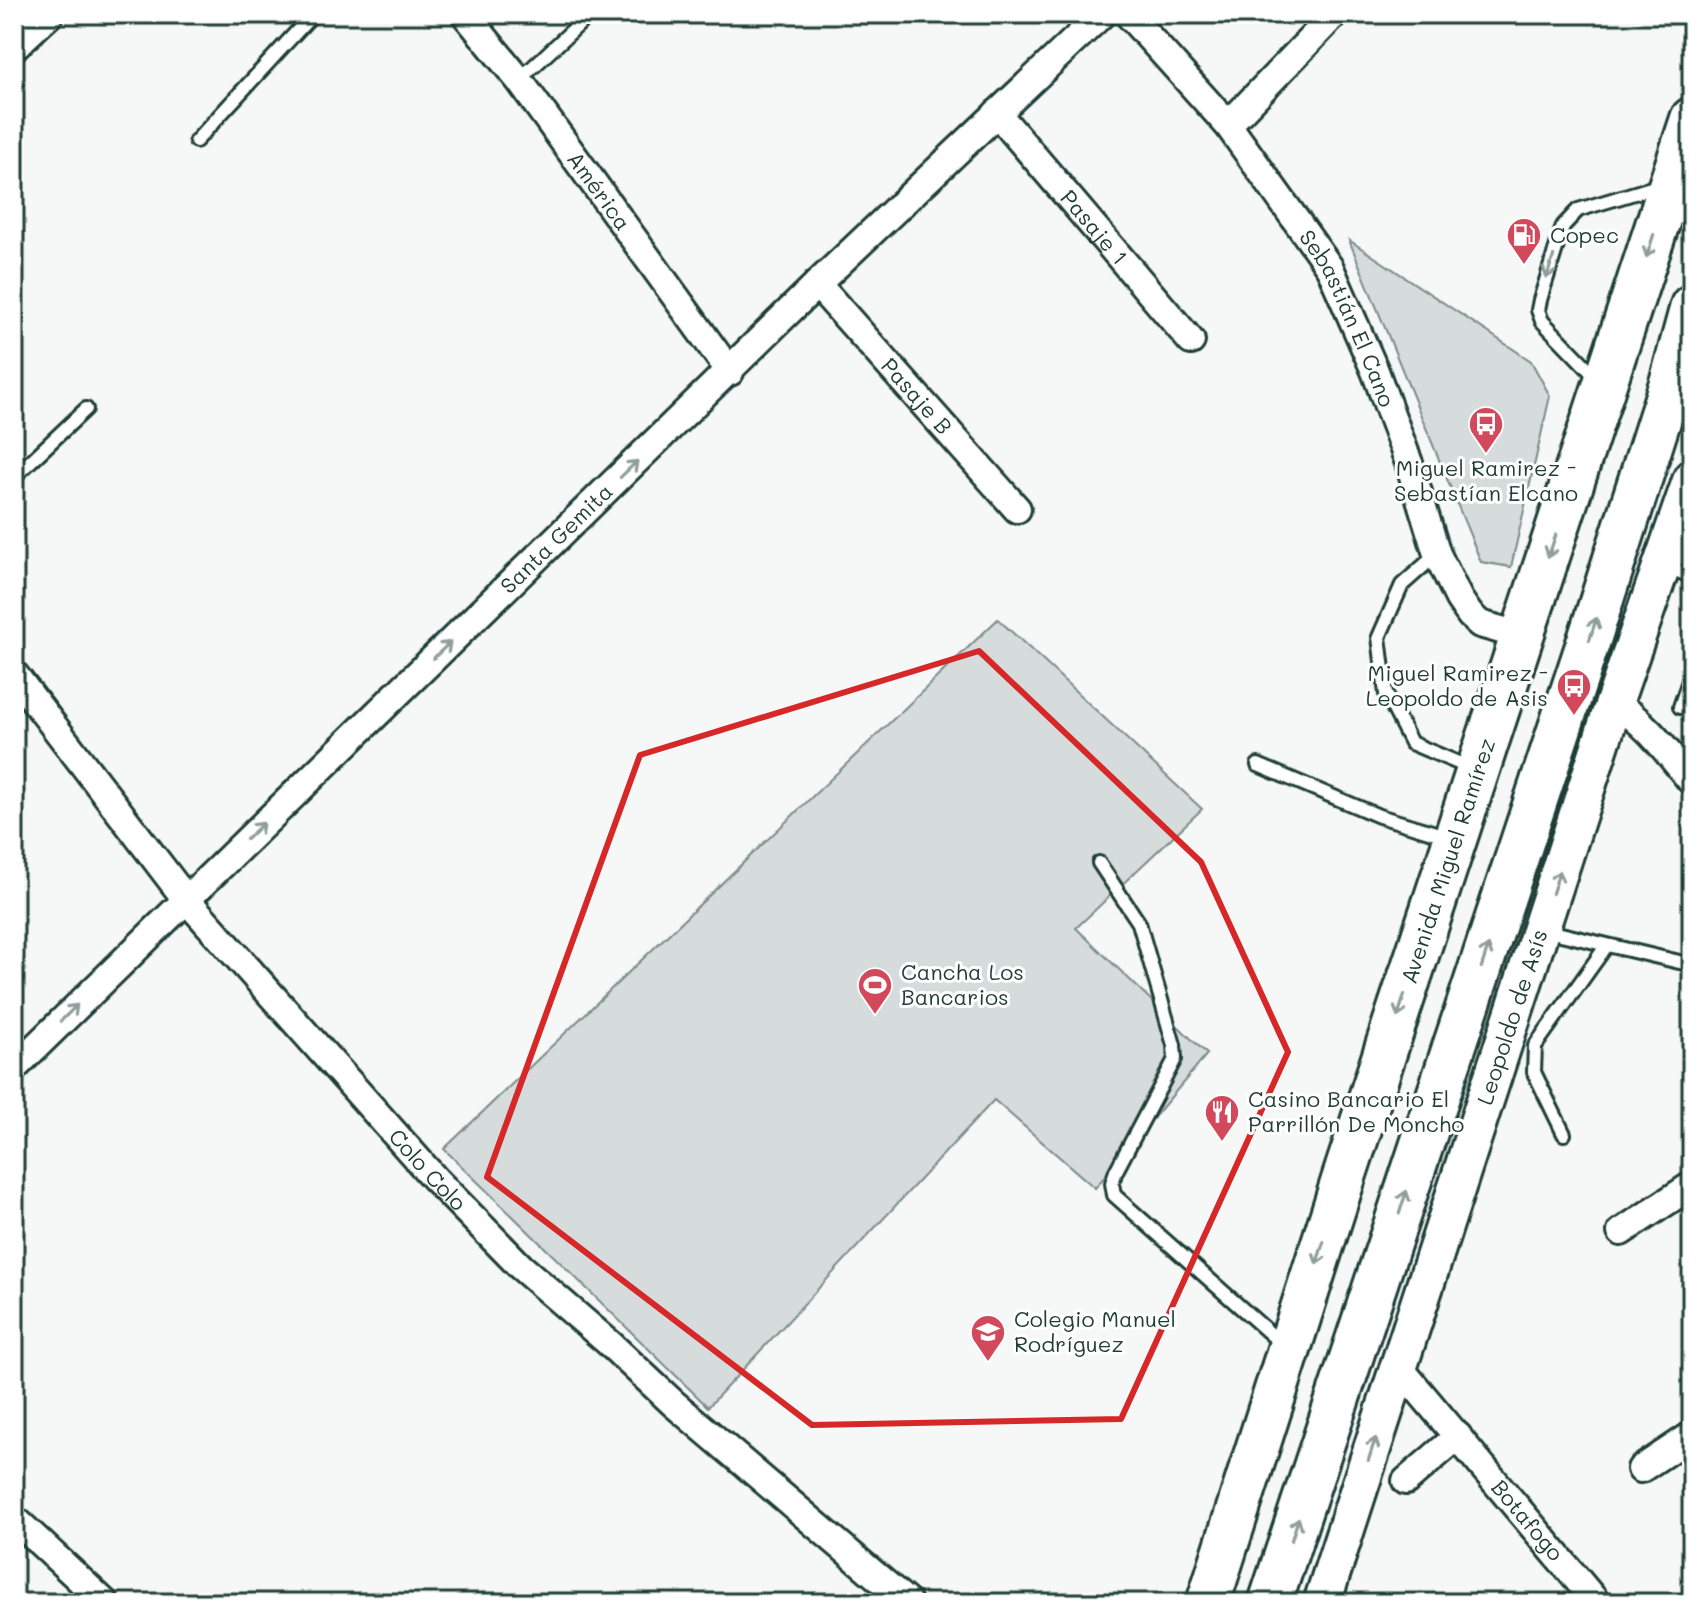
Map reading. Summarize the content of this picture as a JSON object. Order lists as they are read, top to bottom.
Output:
{
  "streets": {
    "main road": ["Avenida Miguel Ramírez"],
    "street": [
      "América",
      "Pasaje 1",
      "Sebastián El Cano",
      "Pasaje B",
      "Santa Gemita",
      "Leopoldo de Asís",
      "Colo Colo",
      "Botafogo"
    ]
  },
  "crossings": [
    ["América", "Santa Gemita"],
    ["Pasaje 1", "Santa Gemita"],
    ["Sebastián El Cano", "Avenida Miguel Ramírez"],
    ["Pasaje B", "Santa Gemita"],
    ["Santa Gemita", "Colo Colo"],
    ["Leopoldo de Asís", "Botafogo"]
  ],
  "one_way": ["Santa Gemita", "Leopoldo de Asís"],
  "places": {
    "fuel station": ["Copec"],
    "bus stop": ["Miguel Ramirez - Sebastían Elcano", "Miguel Ramirez - Leopoldo de Asis"],
    "sports": ["Cancha Los Bancarios"],
    "restaurant": ["Casino Bancario El Parrillón De Moncho"],
    "school or university": ["Colegio Manuel Rodríguez"]
  }
}
